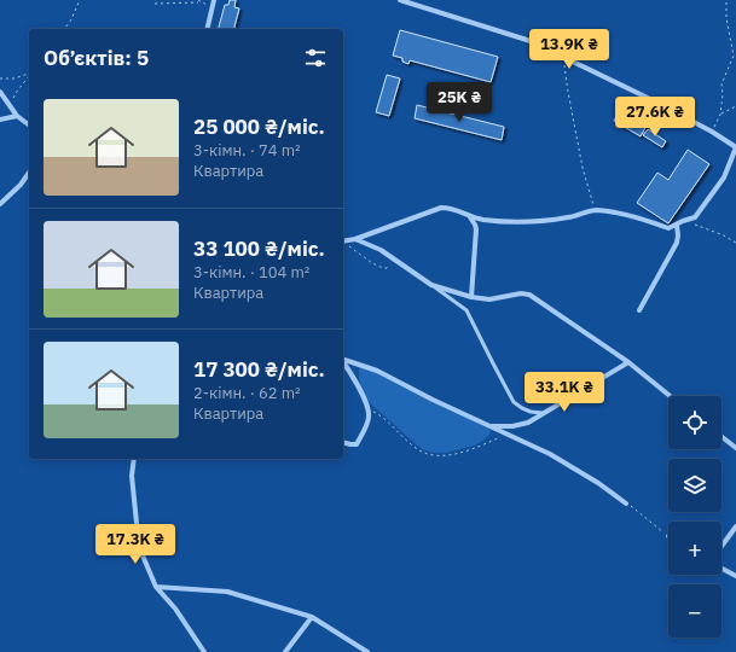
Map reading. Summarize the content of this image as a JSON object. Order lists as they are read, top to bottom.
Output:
{
  "page": {
    "price": [
      "13.9K ₴",
      "25K ₴",
      "27.6K ₴",
      "33.1K ₴",
      "17.3K ₴"
    ],
    "heading": "Об’єктів: 5",
    "list": [
      {
        "name": "25 000 ₴/міс.",
        "note": "3-кімн. · 74 m² · Квартира"
      },
      {
        "name": "33 100 ₴/міс.",
        "note": "3-кімн. · 104 m² · Квартира"
      },
      {
        "name": "17 300 ₴/міс.",
        "note": "2-кімн. · 62 m² · Квартира"
      }
    ],
    "map_buttons": ["+", "−"]
  }
}
